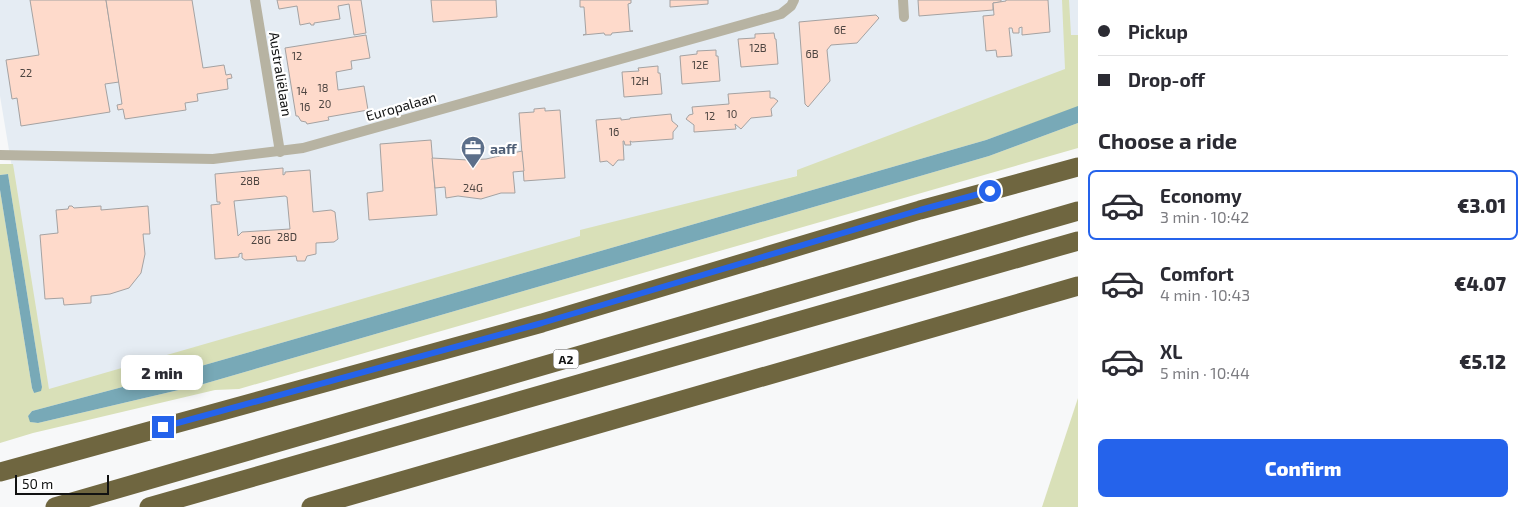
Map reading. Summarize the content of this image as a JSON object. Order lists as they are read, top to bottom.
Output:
{
  "streets": {
    "highway": ["A2"],
    "street": ["Australiëlaan", "Europalaan"]
  },
  "crossings": [
    ["Australiëlaan", "Europalaan"]
  ],
  "places": {
    "office": ["aaff"]
  },
  "house_numbers": [
    "6E",
    "12B",
    "6B",
    "12",
    "12E",
    "22",
    "12H",
    "18",
    "14",
    "20",
    "16",
    "10",
    "12",
    "16",
    "28B",
    "24G",
    "28D",
    "28G"
  ],
  "scale_bar": "50 m",
  "page": {
    "banner": ["Pickup", "Drop-off"],
    "heading": "Choose a ride",
    "list": [
      {
        "name": "Economy",
        "note": "3 min · 10:42",
        "value": "€3.01"
      },
      {
        "name": "Comfort",
        "note": "4 min · 10:43",
        "value": "€4.07"
      },
      {
        "name": "XL",
        "note": "5 min · 10:44",
        "value": "€5.12"
      }
    ],
    "bubble": "2 min",
    "buttons": "Confirm",
    "scale": "50 m"
  }
}
